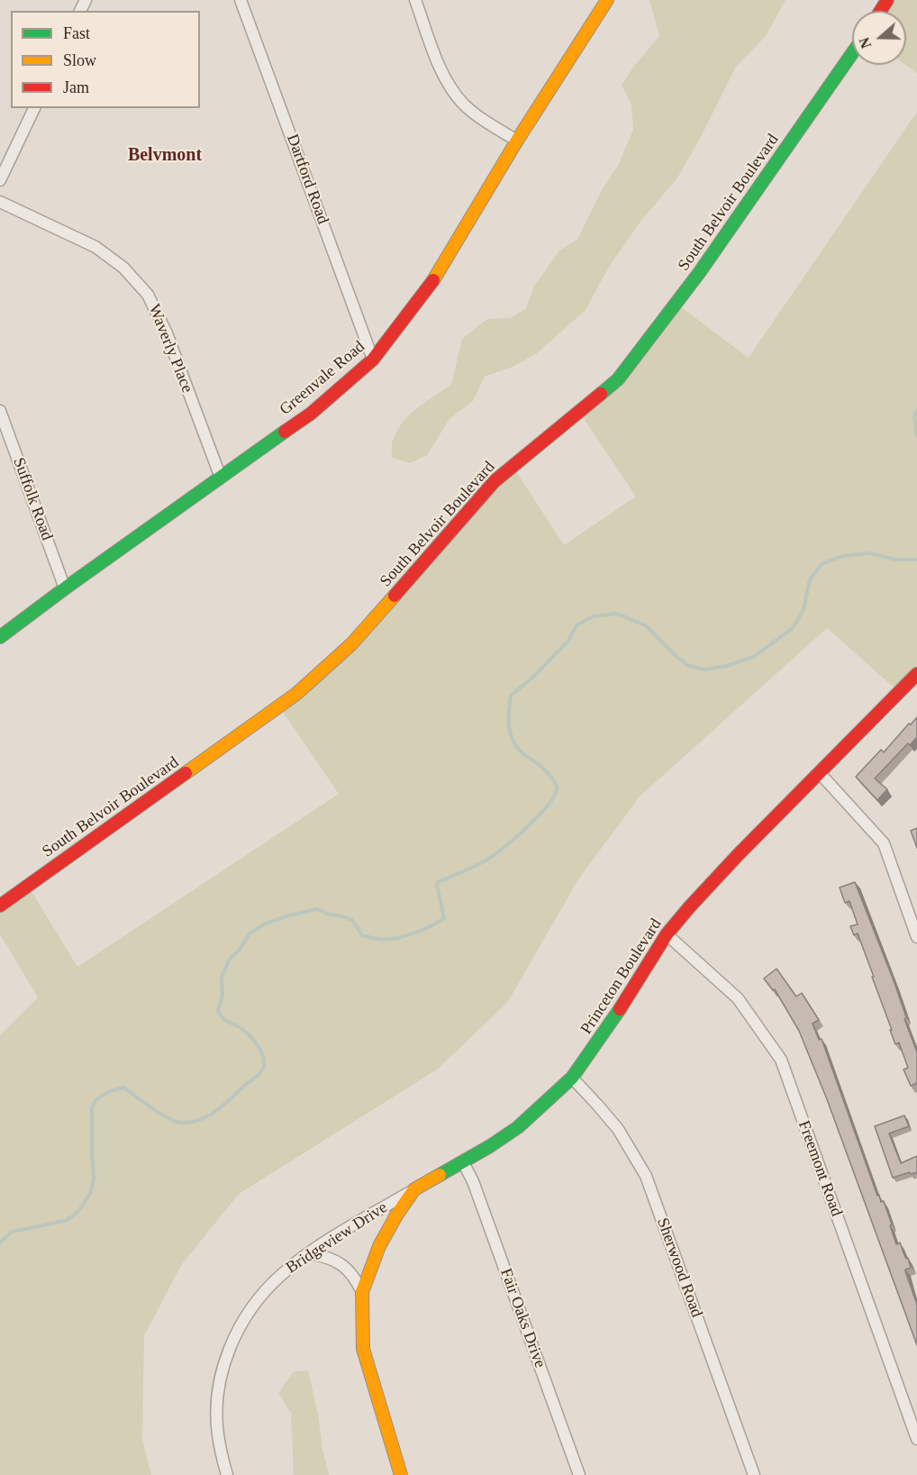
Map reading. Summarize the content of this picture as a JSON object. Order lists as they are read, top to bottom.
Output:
{
  "streets": {
    "street": [
      "Dartford Road",
      "South Belvoir Boulevard",
      "Waverly Place",
      "Greenvale Road",
      "Suffolk Road",
      "Princeton Boulevard",
      "Freemont Road",
      "Bridgeview Drive",
      "Sherwood Road",
      "Fair Oaks Drive"
    ]
  },
  "crossings": [
    ["Dartford Road", "Greenvale Road"],
    ["Waverly Place", "Greenvale Road"],
    ["Greenvale Road", "Suffolk Road"],
    ["Princeton Boulevard", "Freemont Road"],
    ["Princeton Boulevard", "Bridgeview Drive"],
    ["Princeton Boulevard", "Sherwood Road"],
    ["Princeton Boulevard", "Fair Oaks Drive"]
  ],
  "districts": ["Belvmont"],
  "legend": ["Fast", "Slow", "Jam"],
  "north": "left"
}
